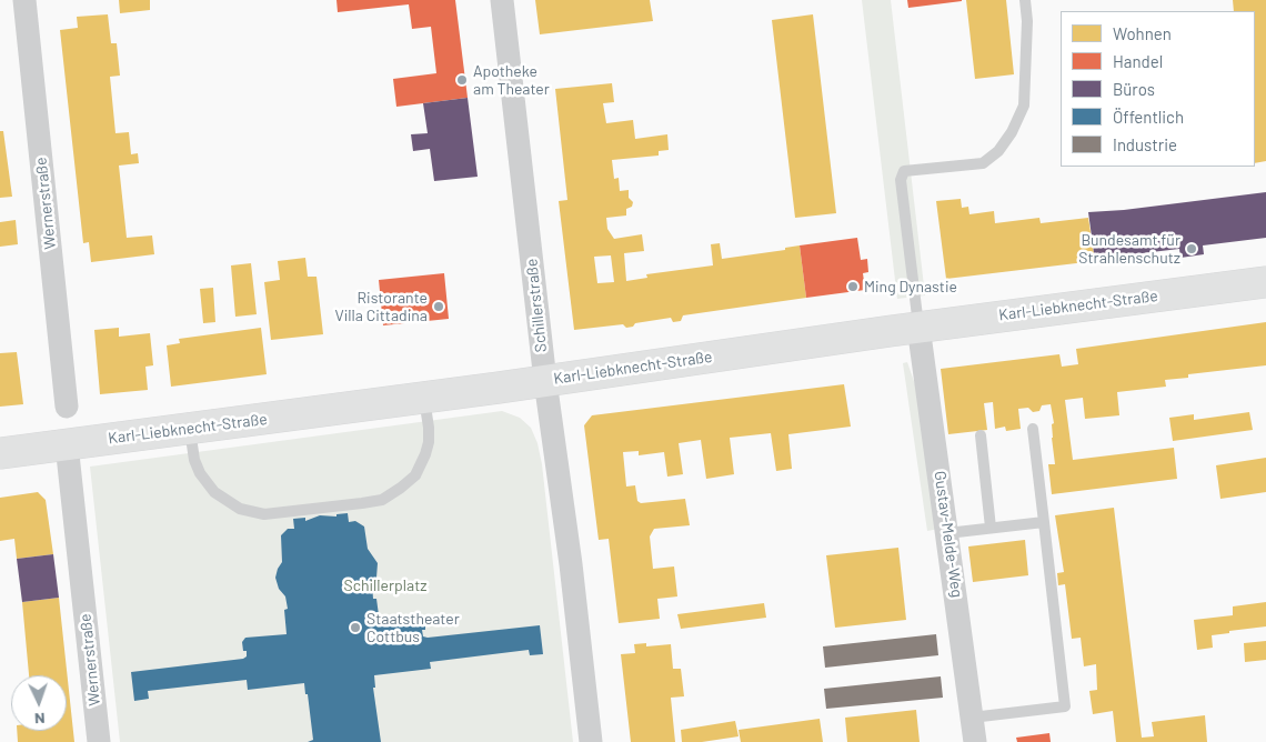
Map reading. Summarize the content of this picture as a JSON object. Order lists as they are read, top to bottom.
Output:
{
  "streets": {
    "main road": ["Karl-Liebknecht-Straße"],
    "street": ["Wernerstraße", "Schillerstraße", "Gustav-Melde-Weg"]
  },
  "crossings": [
    ["Wernerstraße", "Karl-Liebknecht-Straße"],
    ["Schillerstraße", "Karl-Liebknecht-Straße"],
    ["Karl-Liebknecht-Straße", "Gustav-Melde-Weg"]
  ],
  "parks": ["Schillerplatz"],
  "places": [
    "Apotheke am Theater",
    "Bundesamt für Strahlenschutz",
    "Ming Dynastie",
    "Ristorante Villa Cittadina",
    "Staatstheater Cottbus"
  ],
  "legend": [
    "Wohnen",
    "Handel",
    "Büros",
    "Öffentlich",
    "Industrie"
  ],
  "north": "bottom"
}
